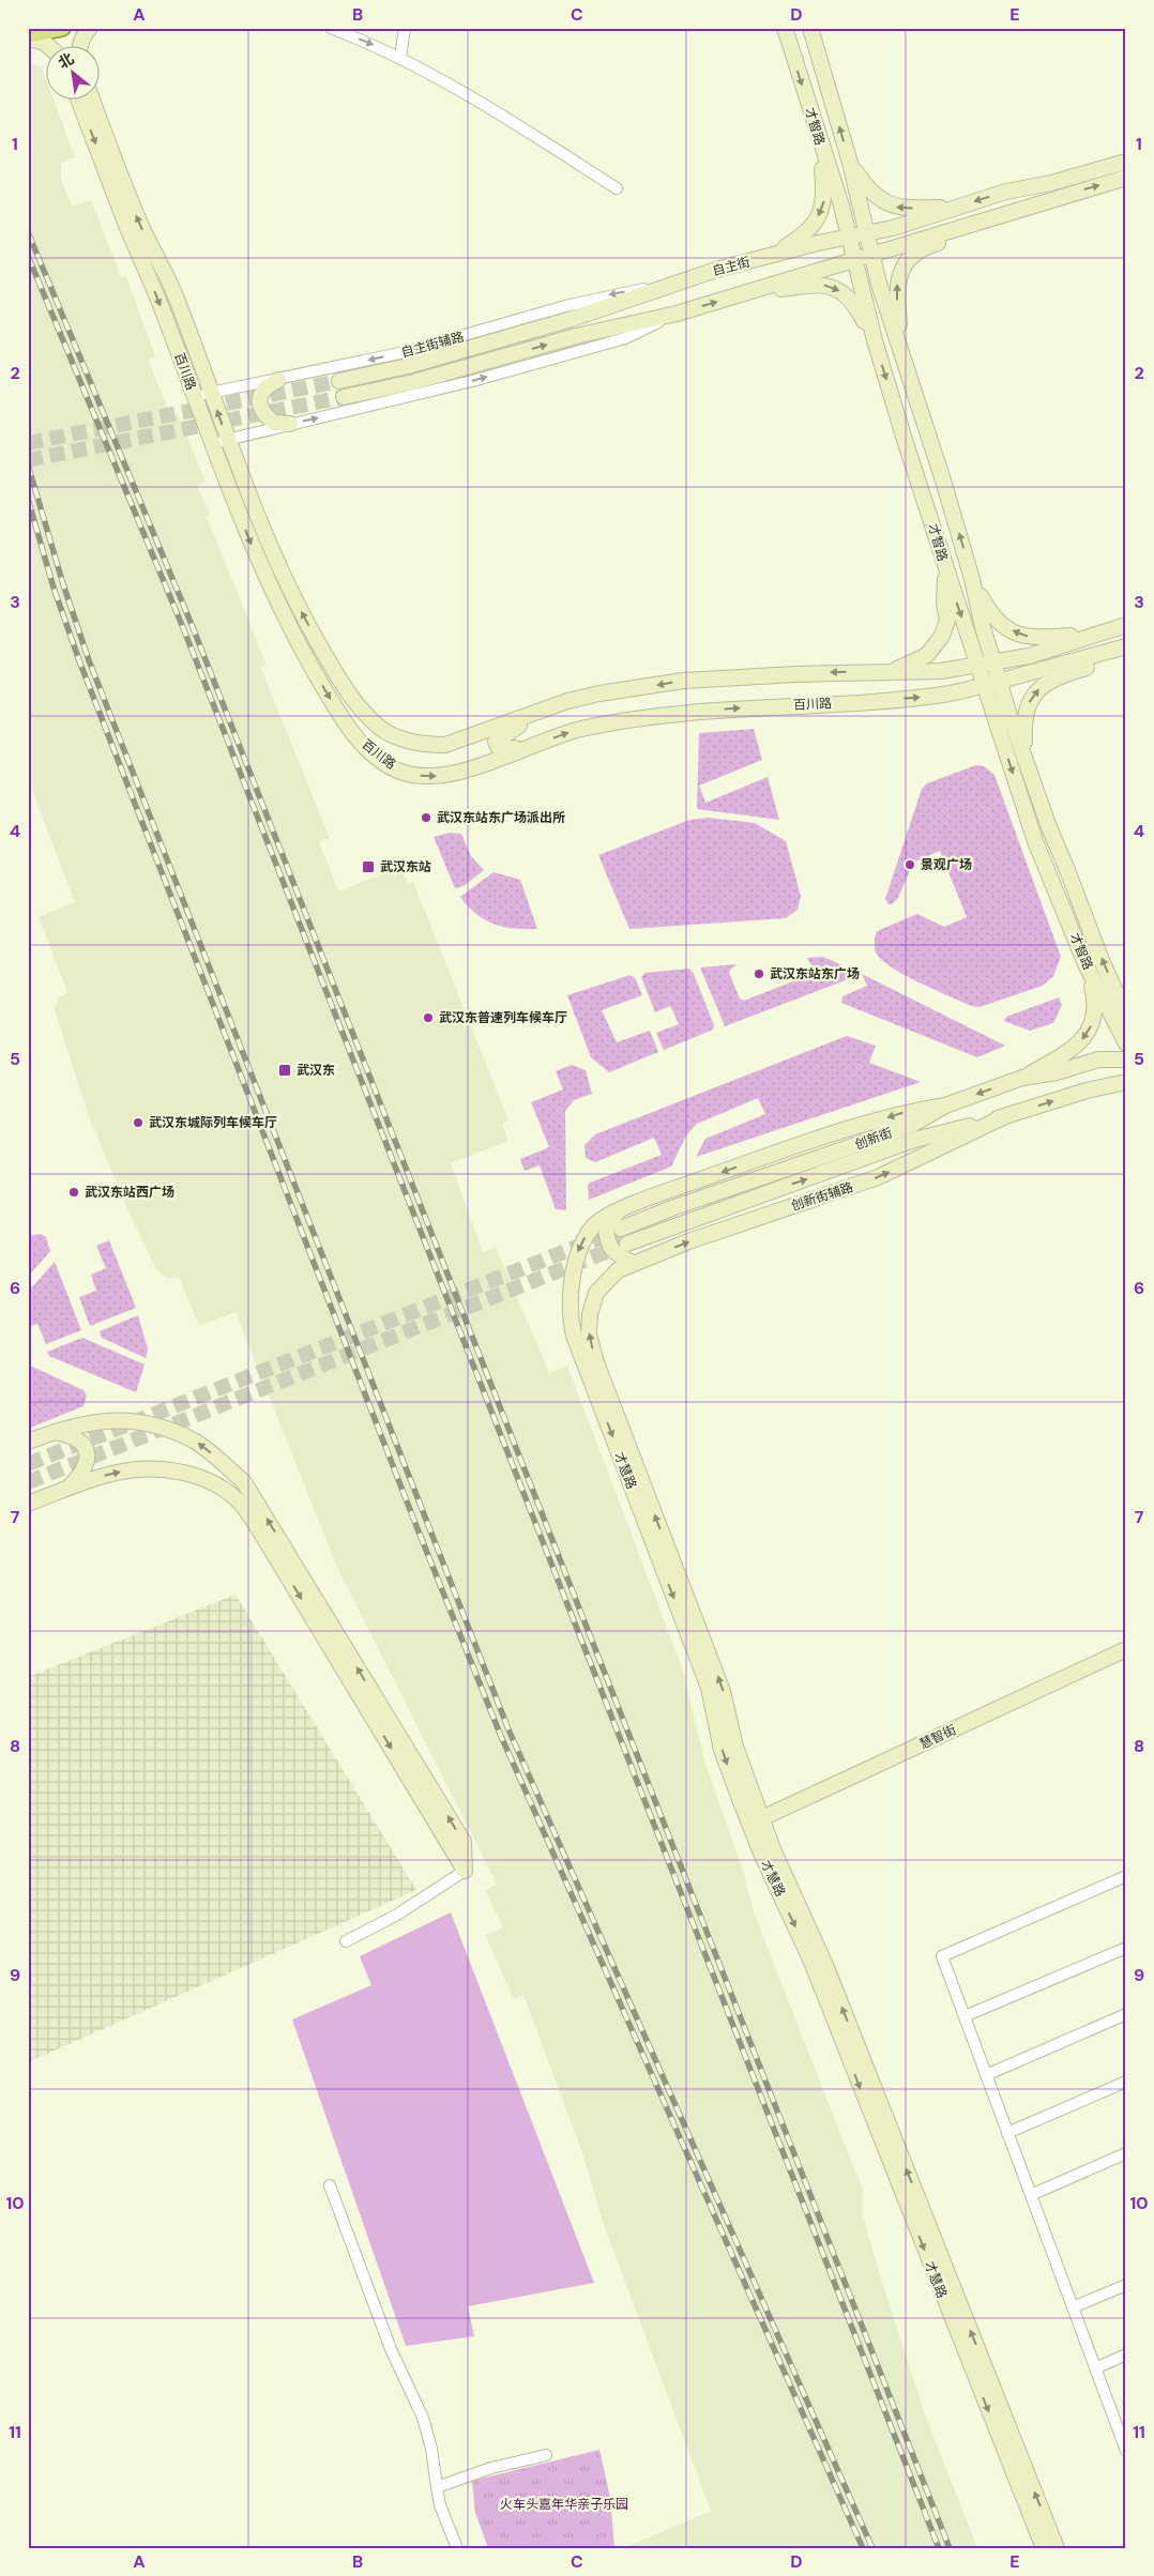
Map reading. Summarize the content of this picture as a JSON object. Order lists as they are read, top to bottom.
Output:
{
  "streets": {
    "street": [
      "才智路",
      "自主街",
      "自主街辅路",
      "百川路",
      "创新街",
      "创新街辅路",
      "才慧路",
      "慧智街"
    ]
  },
  "crossings": [
    ["才智路", "自主街"],
    ["才智路", "百川路"],
    ["自主街", "自主街辅路"],
    ["自主街辅路", "百川路"],
    ["创新街", "创新街辅路"],
    ["创新街辅路", "才慧路"],
    ["才慧路", "慧智街"]
  ],
  "parks": ["火车头嘉年华亲子乐园"],
  "places": {
    "other": [
      "武汉东站东广场派出所",
      "景观广场",
      "武汉东站东广场",
      "武汉东普速列车候车厅",
      "武汉东城际列车候车厅",
      "武汉东站西广场"
    ],
    "transit": ["武汉东站", "武汉东"]
  },
  "north": "top left",
  "grid": {
    "columns": [
      "A",
      "B",
      "C",
      "D",
      "E"
    ],
    "rows": [
      "1",
      "2",
      "3",
      "4",
      "5",
      "6",
      "7",
      "8",
      "9",
      "10",
      "11"
    ]
  }
}
